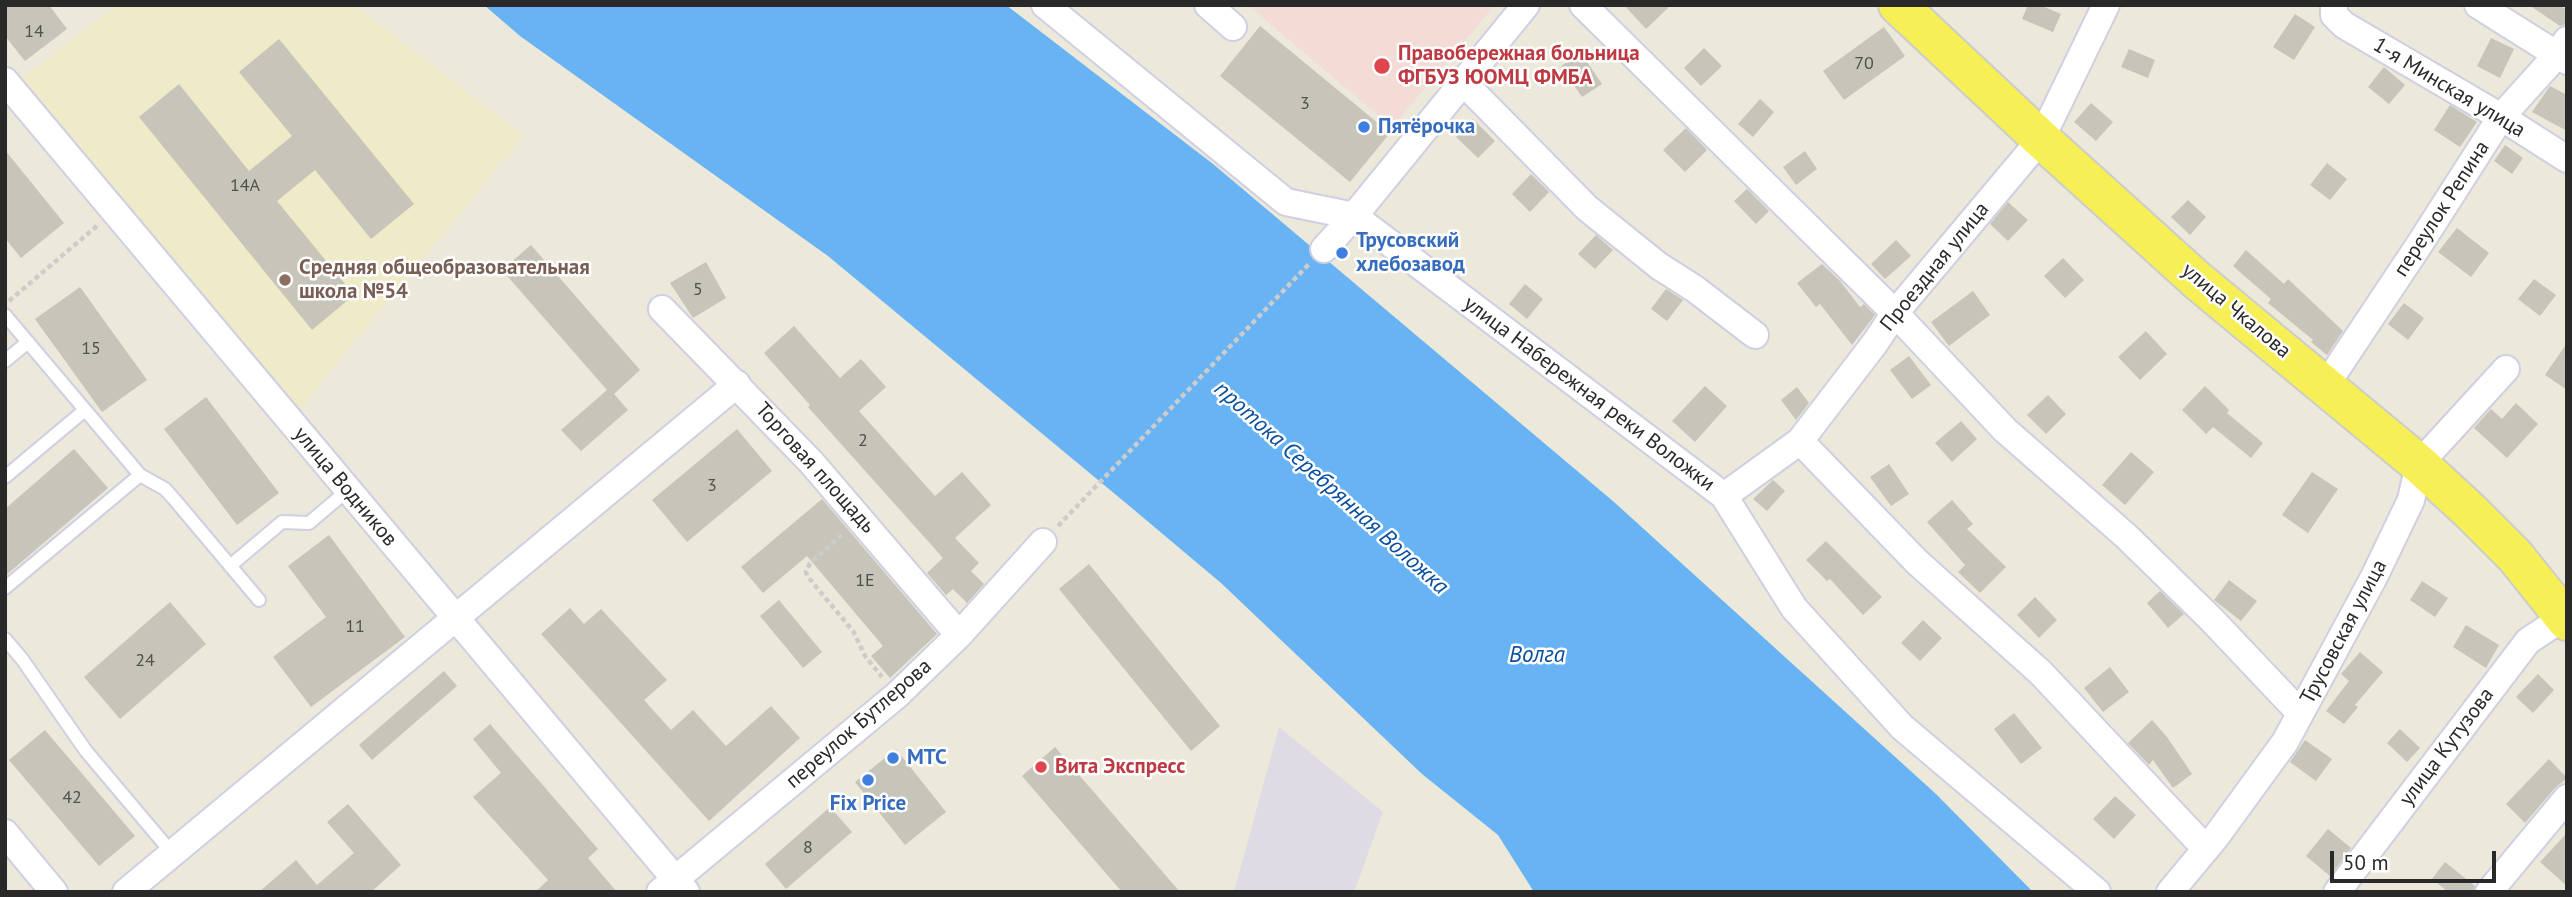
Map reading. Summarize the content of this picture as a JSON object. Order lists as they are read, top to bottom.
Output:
{
  "streets": {
    "main road": ["улица Чкалова"],
    "street": [
      "1-я Минская улица",
      "переулок Репина",
      "Проездная улица",
      "улица Набережная реки Воложки",
      "Торговая площадь",
      "улица Водников",
      "Трусовская улица",
      "переулок Бутлерова",
      "улица Кутузова"
    ]
  },
  "crossings": [
    ["1-я Минская улица", "переулок Репина"],
    ["переулок Репина", "улица Чкалова"],
    ["Проездная улица", "улица Чкалова"],
    ["Проездная улица", "улица Набережная реки Воложки"],
    ["улица Чкалова", "Трусовская улица"],
    ["улица Чкалова", "улица Кутузова"],
    ["Торговая площадь", "переулок Бутлерова"],
    ["улица Водников", "переулок Бутлерова"]
  ],
  "water": ["протока Серебрянная Воложка", "Волга"],
  "places": [
    "Правобережная больница ФГБУЗ ЮОМЦ ФМБА",
    "Пятёрочка",
    "Трусовский хлебозавод",
    "Средняя общеобразовательная школа №54",
    "МТС",
    "Вита Экспресс",
    "Fix Price"
  ],
  "house_numbers": [
    "14",
    "70",
    "3",
    "14А",
    "5",
    "15",
    "2",
    "3",
    "1Е",
    "11",
    "24",
    "42",
    "8"
  ],
  "scale_bar": "50 m"
}
